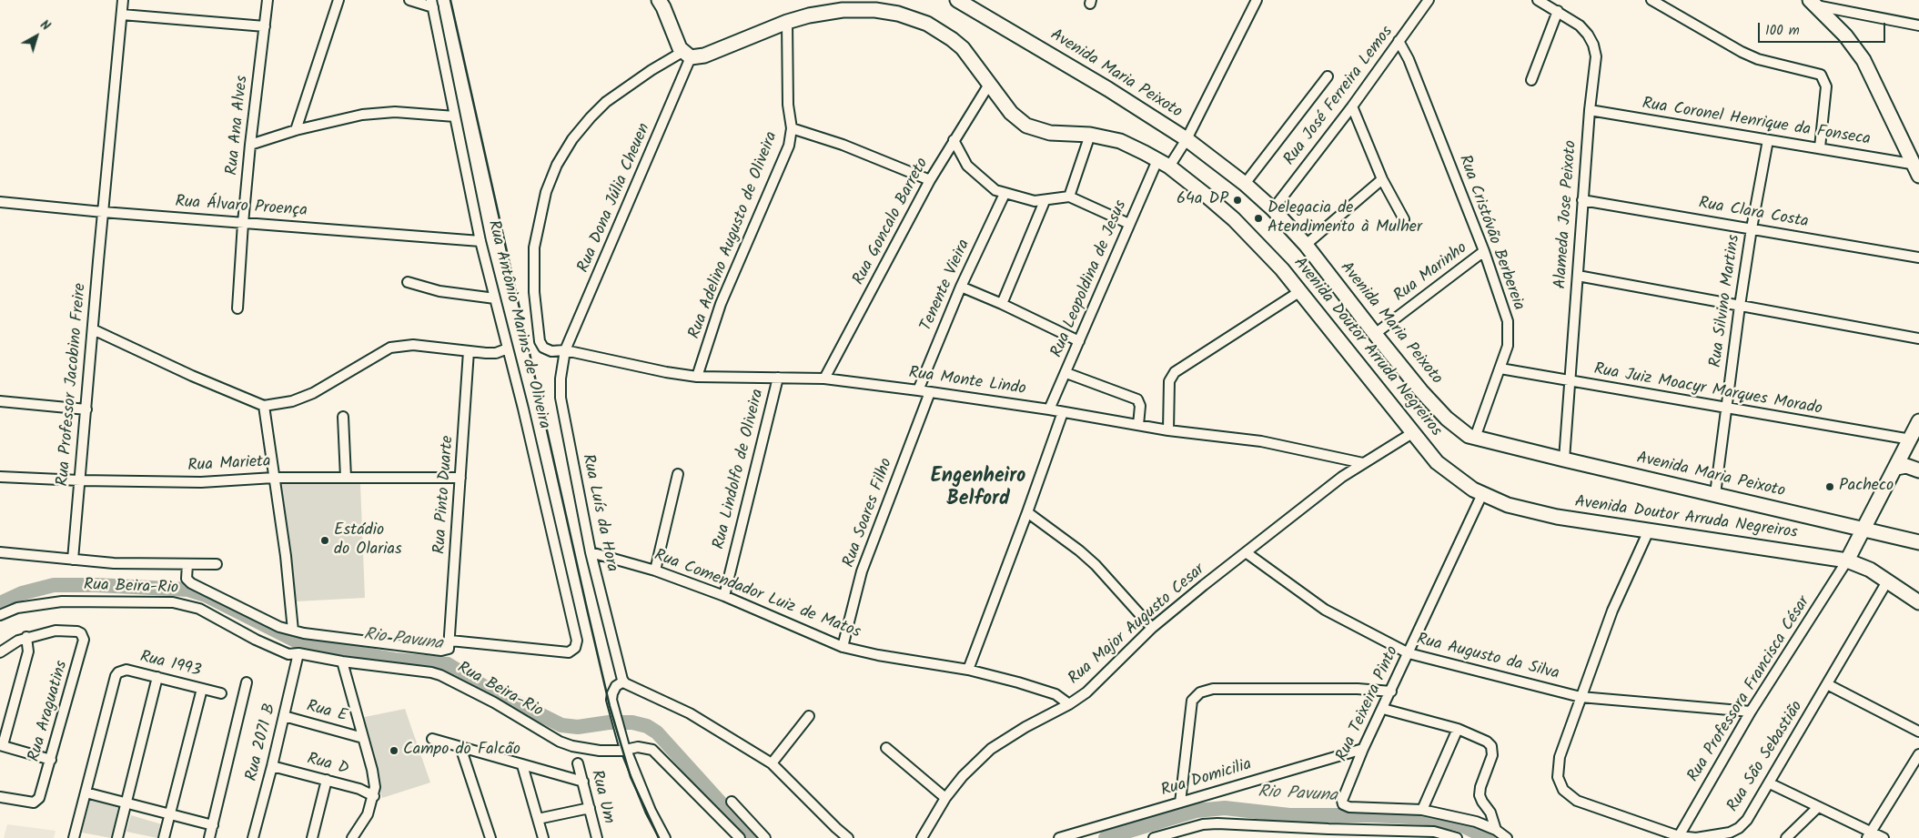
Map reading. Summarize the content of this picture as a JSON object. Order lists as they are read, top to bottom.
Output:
{
  "streets": {
    "main road": ["Avenida Maria Peixoto", "Avenida Doutor Arruda Negreiros"],
    "street": [
      "Rua José Ferreira Lemos",
      "Rua Coronel Henrique da Fonseca",
      "Rua Ana Alves",
      "Rua Dona Júlia Cheuen",
      "Rua Álvaro Proença",
      "Rua Clara Costa",
      "Alameda Jose Peixoto",
      "Rua Goncalo Barreto",
      "Rua Cristóvão Berbereia",
      "Rua Adelino Augusto de Oliveira",
      "Rua Marinho",
      "Rua Leopoldina de Jesus",
      "Tenente Vieira",
      "Rua Silvino Martins",
      "Rua Antônio Marins de Oliveira",
      "Rua Monte Lindo",
      "Rua Professor Jacobino Freire",
      "Rua Juiz Moacyr Marques Morado",
      "Rua Marieta",
      "Rua Lindolfo de Oliveira",
      "Rua Pinto Duarte",
      "Rua Luís da Hora",
      "Rua Soares Filho",
      "Rua Beira-Rio",
      "Rua Comendador Luiz de Matos",
      "Rua Major Augusto Cesar",
      "Rua Augusto da Silva",
      "Rua 1993",
      "Rua Professora Francisca César",
      "Rua Teixeira Pinto",
      "Rua Araguatins",
      "Rua E",
      "Rua 2071 B",
      "Rua São Sebastião",
      "Rua D",
      "Rua Domicilia",
      "Rua Um"
    ]
  },
  "crossings": [
    ["Avenida Maria Peixoto", "Rua José Ferreira Lemos"],
    ["Avenida Maria Peixoto", "Alameda Jose Peixoto"],
    ["Avenida Maria Peixoto", "Rua Cristóvão Berbereia"],
    ["Avenida Maria Peixoto", "Rua Marinho"],
    ["Avenida Maria Peixoto", "Rua Leopoldina de Jesus"],
    ["Avenida Maria Peixoto", "Rua Silvino Martins"],
    ["Rua José Ferreira Lemos", "Rua Cristóvão Berbereia"],
    ["Rua Coronel Henrique da Fonseca", "Alameda Jose Peixoto"],
    ["Rua Coronel Henrique da Fonseca", "Rua Silvino Martins"],
    ["Rua Ana Alves", "Rua Álvaro Proença"],
    ["Rua Dona Júlia Cheuen", "Avenida Doutor Arruda Negreiros"],
    ["Rua Dona Júlia Cheuen", "Rua Monte Lindo"],
    ["Rua Dona Júlia Cheuen", "Rua Luís da Hora"],
    ["Rua Álvaro Proença", "Rua Antônio Marins de Oliveira"],
    ["Rua Álvaro Proença", "Rua Professor Jacobino Freire"],
    ["Rua Clara Costa", "Alameda Jose Peixoto"],
    ["Rua Clara Costa", "Rua Silvino Martins"],
    ["Alameda Jose Peixoto", "Rua Juiz Moacyr Marques Morado"],
    ["Rua Goncalo Barreto", "Avenida Doutor Arruda Negreiros"],
    ["Rua Goncalo Barreto", "Rua Monte Lindo"],
    ["Rua Cristóvão Berbereia", "Rua Marinho"],
    ["Rua Cristóvão Berbereia", "Rua Juiz Moacyr Marques Morado"],
    ["Rua Adelino Augusto de Oliveira", "Avenida Doutor Arruda Negreiros"],
    ["Rua Adelino Augusto de Oliveira", "Rua Monte Lindo"],
    ["Rua Leopoldina de Jesus", "Avenida Doutor Arruda Negreiros"],
    ["Rua Leopoldina de Jesus", "Rua Monte Lindo"],
    ["Tenente Vieira", "Rua Monte Lindo"],
    ["Rua Silvino Martins", "Rua Juiz Moacyr Marques Morado"],
    ["Rua Antônio Marins de Oliveira", "Rua Pinto Duarte"],
    ["Avenida Doutor Arruda Negreiros", "Rua Monte Lindo"],
    ["Avenida Doutor Arruda Negreiros", "Rua Major Augusto Cesar"],
    ["Avenida Doutor Arruda Negreiros", "Rua Professora Francisca César"],
    ["Avenida Doutor Arruda Negreiros", "Rua Teixeira Pinto"],
    ["Avenida Doutor Arruda Negreiros", "Rua São Sebastião"],
    ["Rua Monte Lindo", "Rua Lindolfo de Oliveira"],
    ["Rua Monte Lindo", "Rua Luís da Hora"],
    ["Rua Monte Lindo", "Rua Soares Filho"],
    ["Rua Monte Lindo", "Rua Major Augusto Cesar"],
    ["Rua Professor Jacobino Freire", "Rua Marieta"],
    ["Rua Marieta", "Rua Pinto Duarte"],
    ["Rua Lindolfo de Oliveira", "Rua Comendador Luiz de Matos"],
    ["Rua Luís da Hora", "Rua Comendador Luiz de Matos"],
    ["Rua Soares Filho", "Rua Comendador Luiz de Matos"],
    ["Rua Beira-Rio", "Rua 2071 B"],
    ["Rua Comendador Luiz de Matos", "Rua Major Augusto Cesar"],
    ["Rua Major Augusto Cesar", "Rua Augusto da Silva"],
    ["Rua Augusto da Silva", "Rua Professora Francisca César"],
    ["Rua Augusto da Silva", "Rua Teixeira Pinto"],
    ["Rua Augusto da Silva", "Rua São Sebastião"],
    ["Rua Professora Francisca César", "Rua São Sebastião"],
    ["Rua Teixeira Pinto", "Rua Domicilia"],
    ["Rua E", "Rua 2071 B"],
    ["Rua 2071 B", "Rua D"]
  ],
  "districts": ["Engenheiro Belford"],
  "water": ["Rio Pavuna"],
  "places": [
    "64a DP",
    "Delegacia de Atendimento à Mulher",
    "Pacheco",
    "Estádio do Olarias",
    "Campo do Falcão"
  ],
  "scale_bar": "100 m",
  "north": "top right"
}
